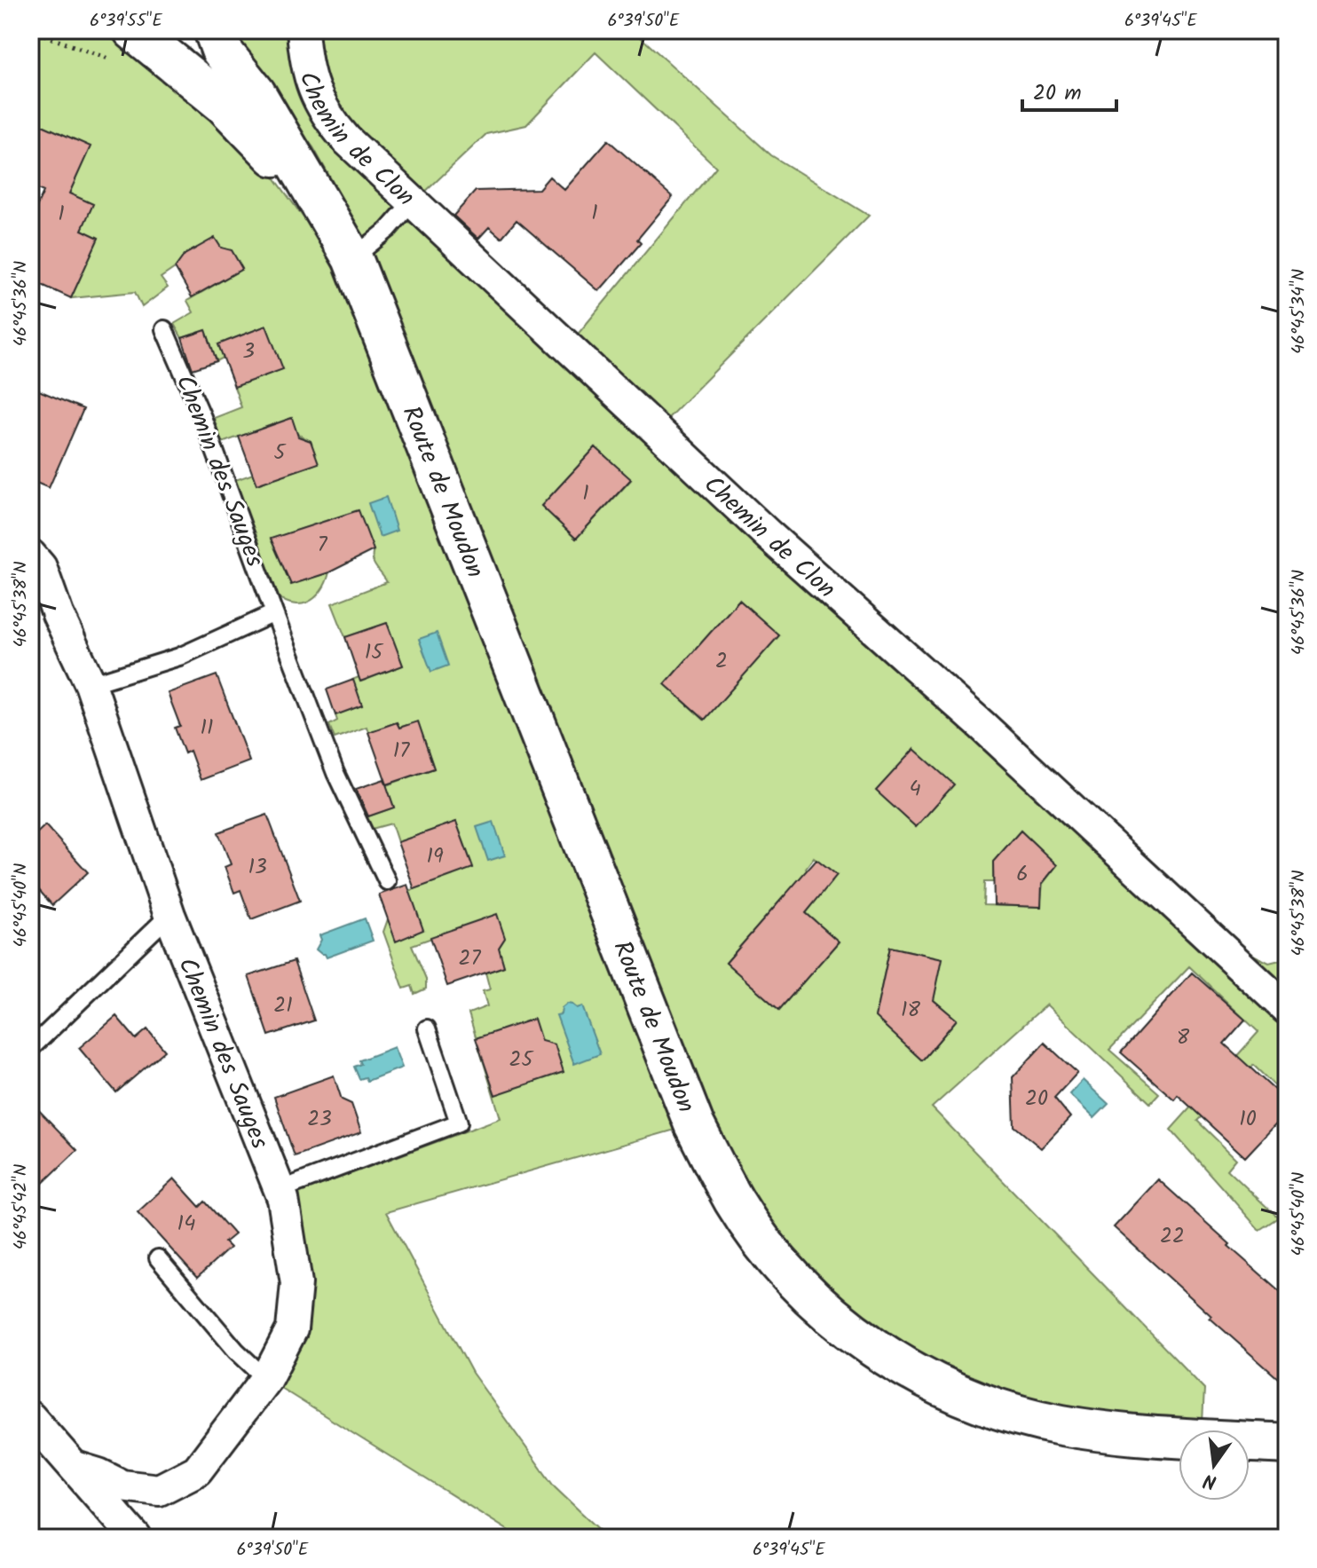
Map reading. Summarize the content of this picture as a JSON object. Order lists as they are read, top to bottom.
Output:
{
  "streets": {
    "main road": ["Route de Moudon"],
    "street": ["Chemin de Clon", "Chemin des Sauges"]
  },
  "house_numbers": [
    "1",
    "1",
    "3",
    "5",
    "1",
    "7",
    "15",
    "2",
    "11",
    "17",
    "4",
    "19",
    "13",
    "6",
    "27",
    "21",
    "18",
    "8",
    "25",
    "20",
    "23",
    "10",
    "14",
    "22"
  ],
  "scale_bar": "20 m",
  "north": "bottom",
  "coordinates": [
    "6°39'55\"E",
    "6°39'50\"E",
    "6°39'45\"E",
    "46°45'36\"N",
    "46°45'34\"N",
    "46°45'38\"N",
    "46°45'40\"N",
    "46°45'42\"N"
  ]
}
